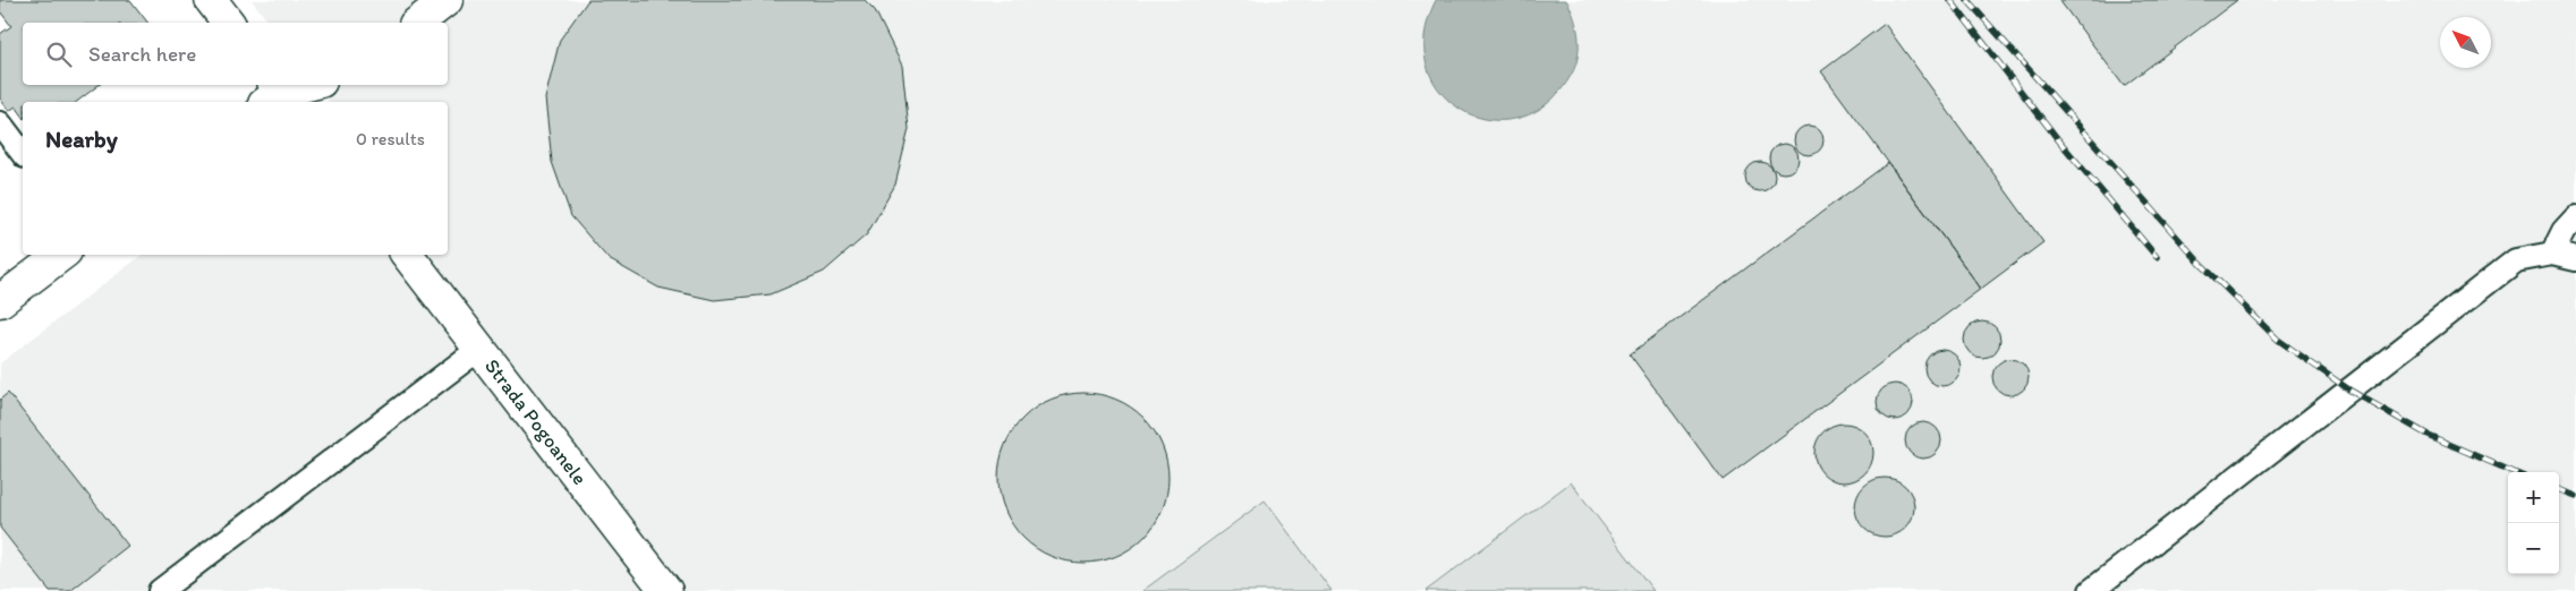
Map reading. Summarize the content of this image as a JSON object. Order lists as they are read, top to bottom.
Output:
{
  "streets": {
    "street": ["Strada Pogoanele"]
  },
  "north": "top left",
  "page": {
    "search": "Search here",
    "heading": ["Nearby", "0 results"],
    "map_buttons": ["+", "−"]
  }
}
